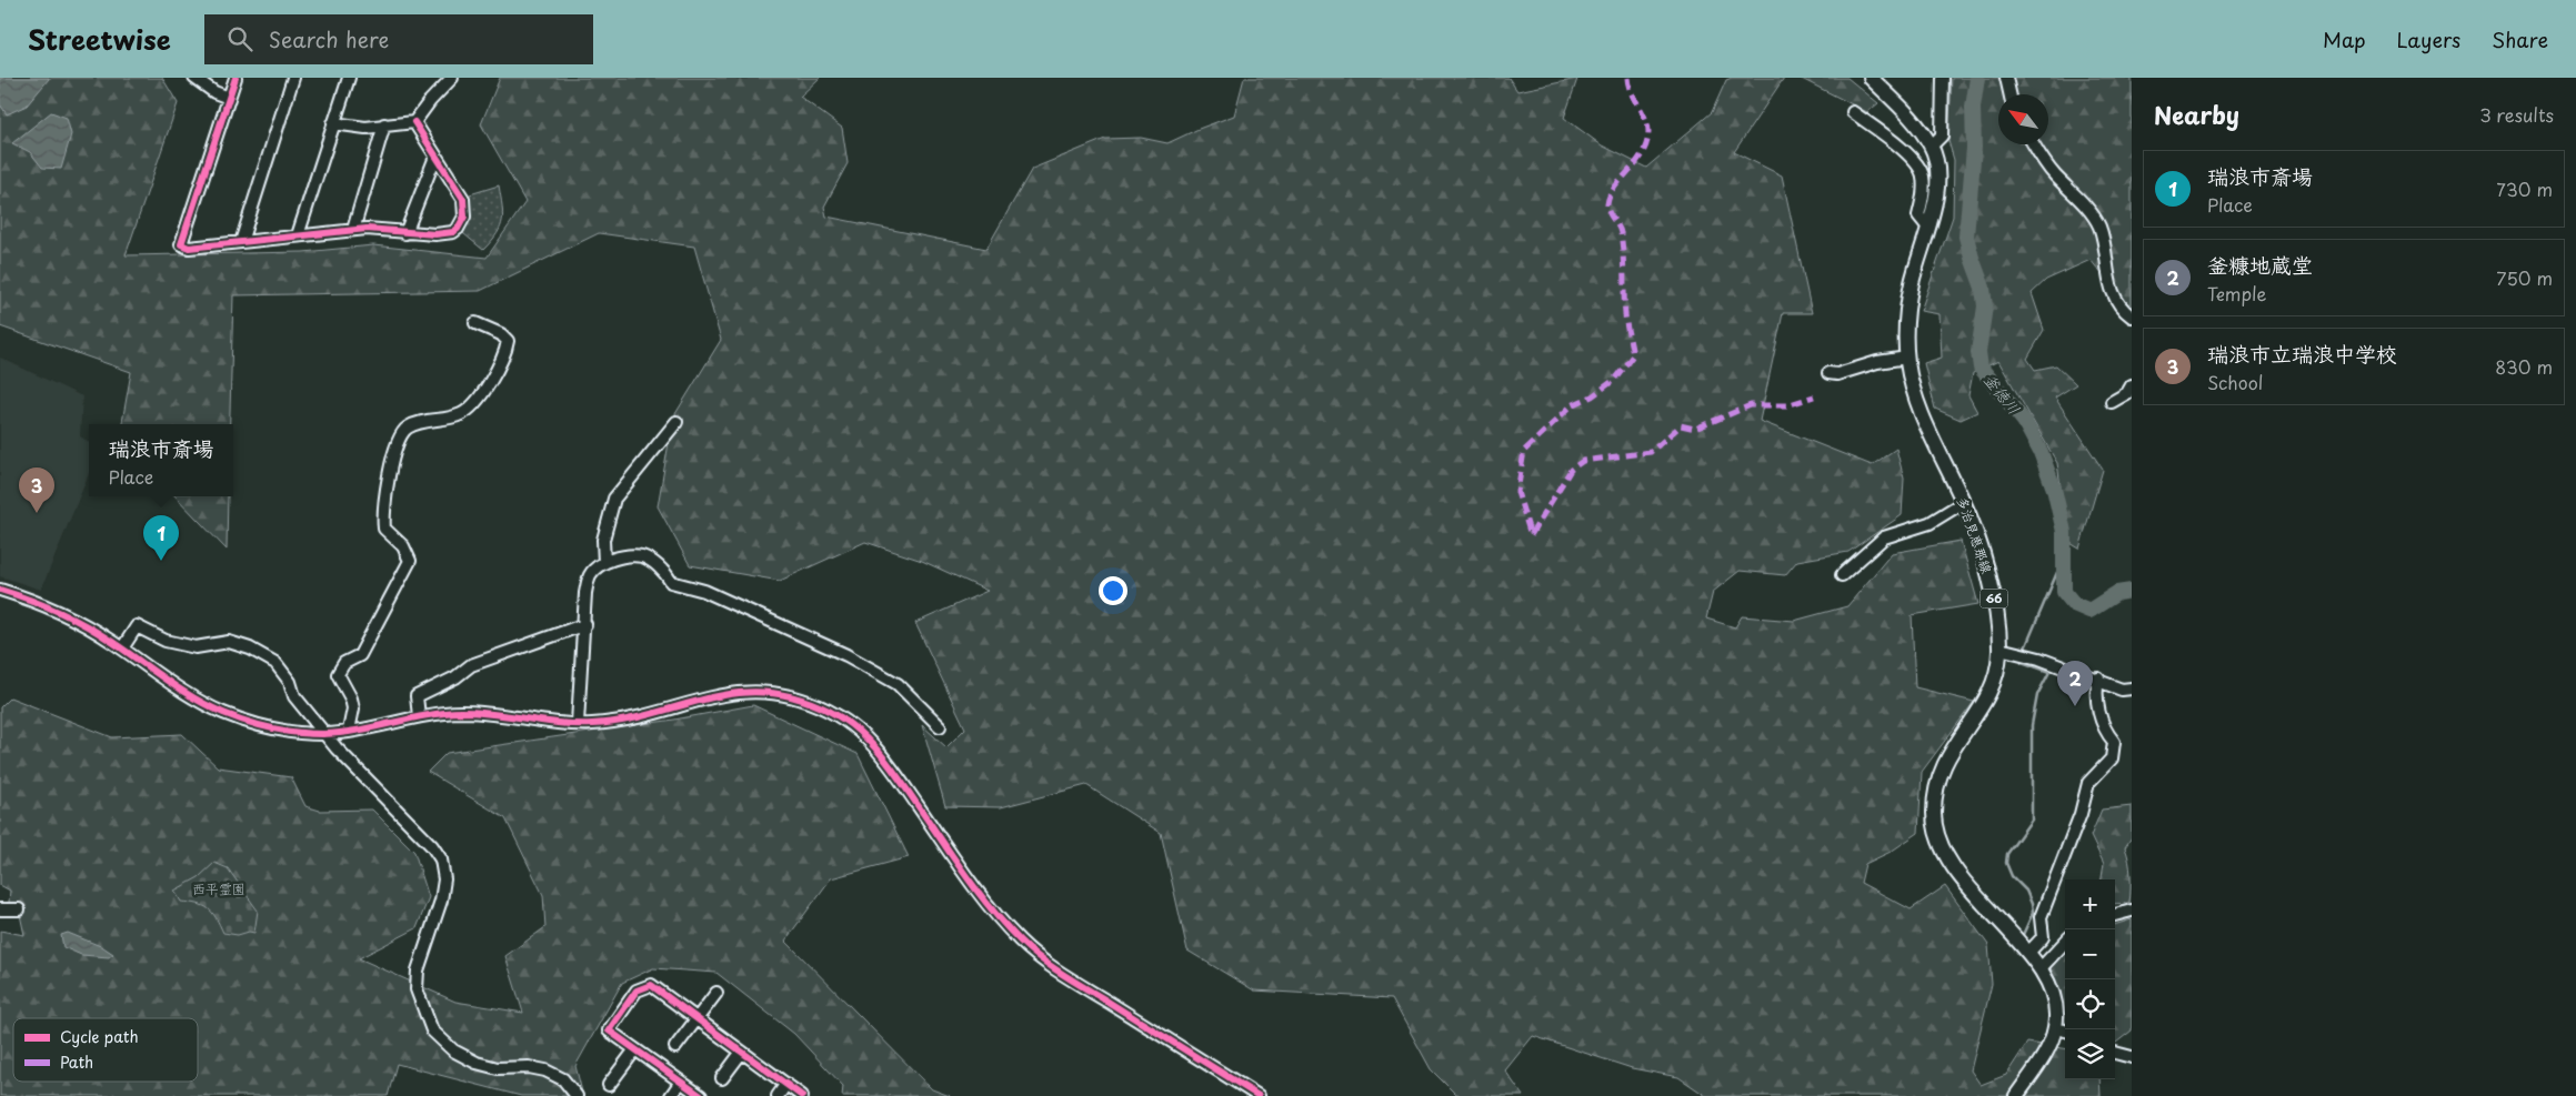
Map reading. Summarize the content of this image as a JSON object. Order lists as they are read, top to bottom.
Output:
{
  "streets": {
    "main road": ["多治見恵那線", "66"]
  },
  "water": ["釜徳川"],
  "parks": ["西平霊園"],
  "legend": ["Cycle path", "Path"],
  "north": "top left",
  "page": {
    "header": "Streetwise",
    "search": "Search here",
    "nav": ["Map", "Layers", "Share"],
    "heading": ["Nearby", "3 results"],
    "list": [
      {
        "mark": "1",
        "name": "瑞浪市斎場",
        "note": "Place",
        "value": "730 m"
      },
      {
        "mark": "2",
        "name": "釜糠地蔵堂",
        "note": "Temple",
        "value": "750 m"
      },
      {
        "mark": "3",
        "name": "瑞浪市立瑞浪中学校",
        "note": "School",
        "value": "830 m"
      }
    ],
    "popup": ["瑞浪市斎場", "Place"],
    "pins": ["3", "1", "2"],
    "map_buttons": ["+", "−"]
  }
}
